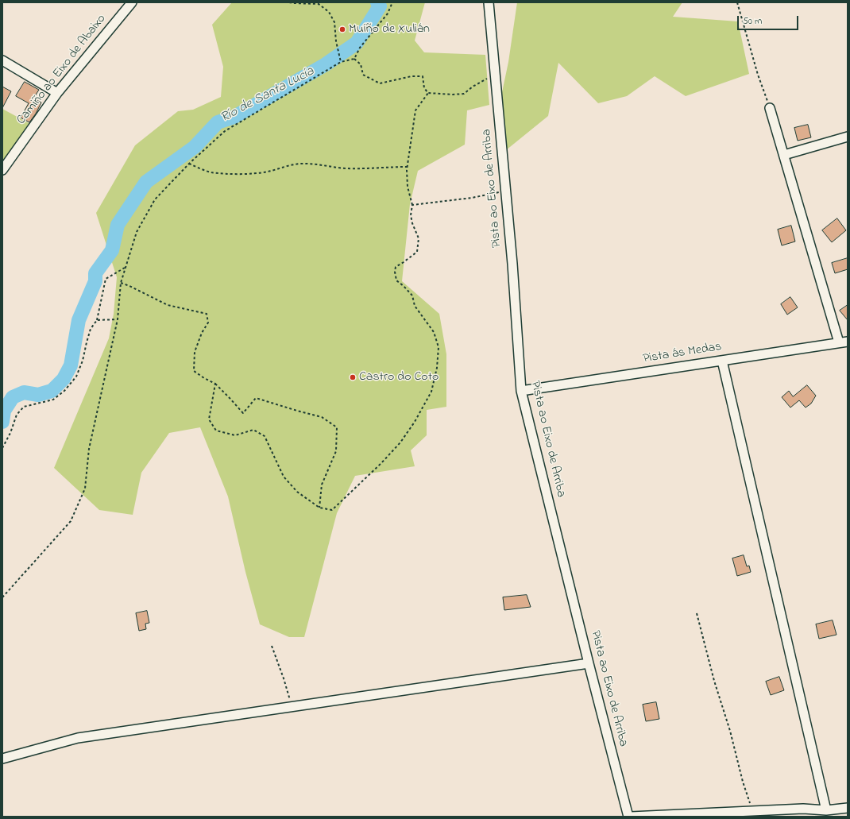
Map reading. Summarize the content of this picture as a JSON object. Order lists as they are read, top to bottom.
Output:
{
  "streets": {
    "street": ["Camiño ao Eixo de Abaixo", "Pista ao Eixo de Arriba", "Pista ás Medas"]
  },
  "crossings": [
    ["Pista ao Eixo de Arriba", "Pista ás Medas"]
  ],
  "water": ["Río de Santa Lucía"],
  "places": ["Muíño de Xulián", "Castro do Coto"],
  "scale_bar": "50 m"
}
